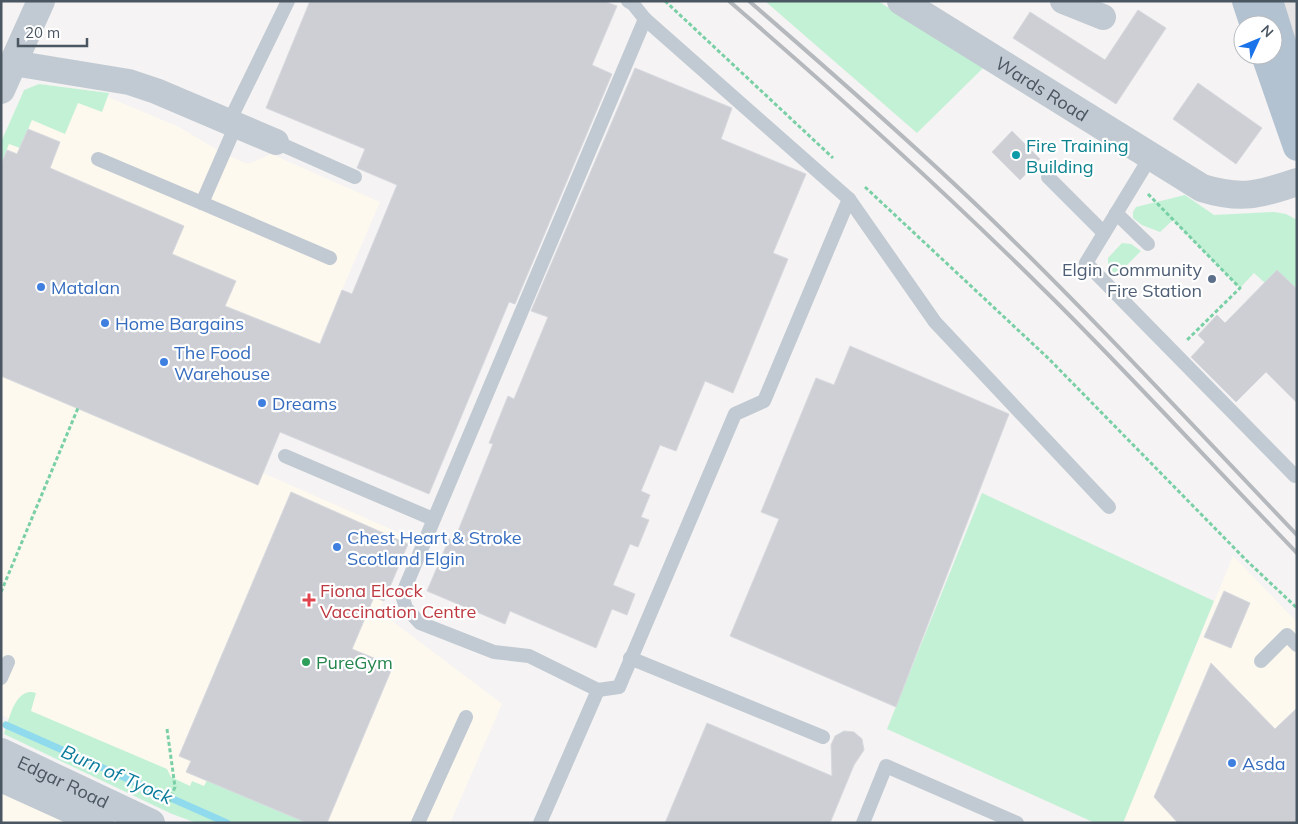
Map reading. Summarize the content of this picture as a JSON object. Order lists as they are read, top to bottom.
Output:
{
  "streets": {
    "street": ["Wards Road", "Edgar Road"]
  },
  "water": ["Burn of Tyock"],
  "places": {
    "other": [
      "Fire Training Building",
      "Elgin Community Fire Station",
      "Matalan",
      "Home Bargains",
      "The Food Warehouse",
      "Dreams",
      "Chest Heart & Stroke Scotland Elgin",
      "PureGym",
      "Asda"
    ],
    "health": ["Fiona Elcock Vaccination Centre"]
  },
  "scale_bar": "20 m",
  "north": "top right"
}
